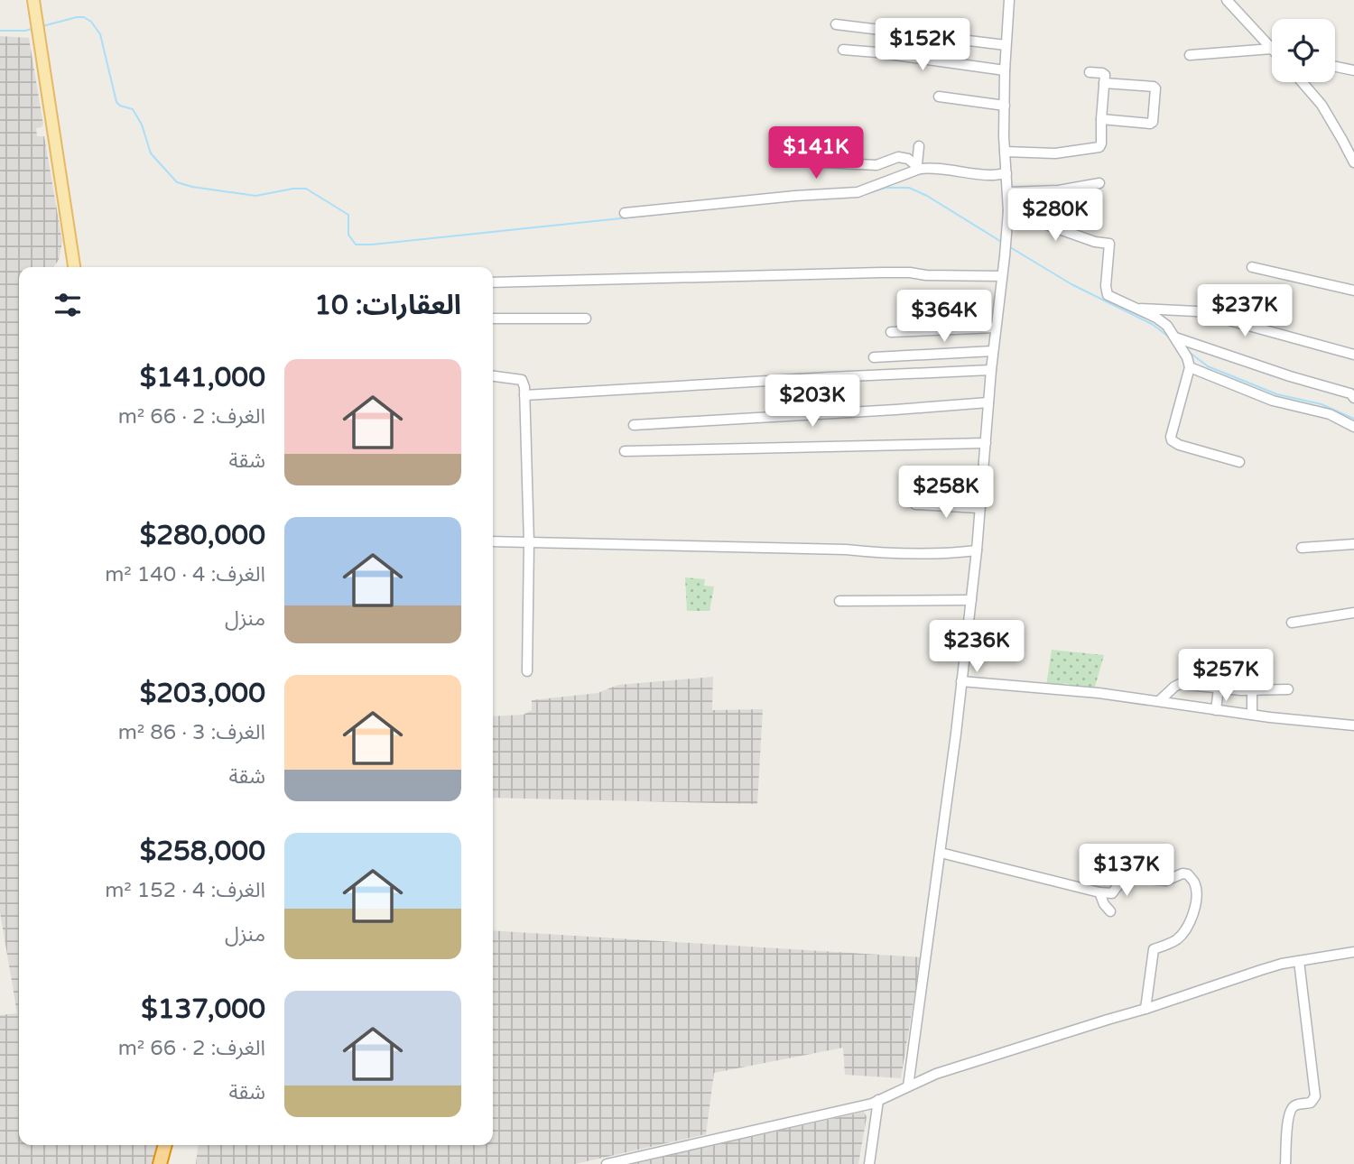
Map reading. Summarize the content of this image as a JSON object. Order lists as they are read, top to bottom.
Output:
{
  "page": {
    "price": [
      "$152K",
      "$141K",
      "$280K",
      "$237K",
      "$364K",
      "$203K",
      "$258K",
      "$236K",
      "$257K",
      "$137K"
    ],
    "heading": "العقارات: 10",
    "list": [
      {
        "name": "$141,000",
        "note": "الغرف: 2 · 66 m² · شقة"
      },
      {
        "name": "$280,000",
        "note": "الغرف: 4 · 140 m² · منزل"
      },
      {
        "name": "$203,000",
        "note": "الغرف: 3 · 86 m² · شقة"
      },
      {
        "name": "$258,000",
        "note": "الغرف: 4 · 152 m² · منزل"
      },
      {
        "name": "$137,000",
        "note": "الغرف: 2 · 66 m² · شقة"
      }
    ]
  }
}
